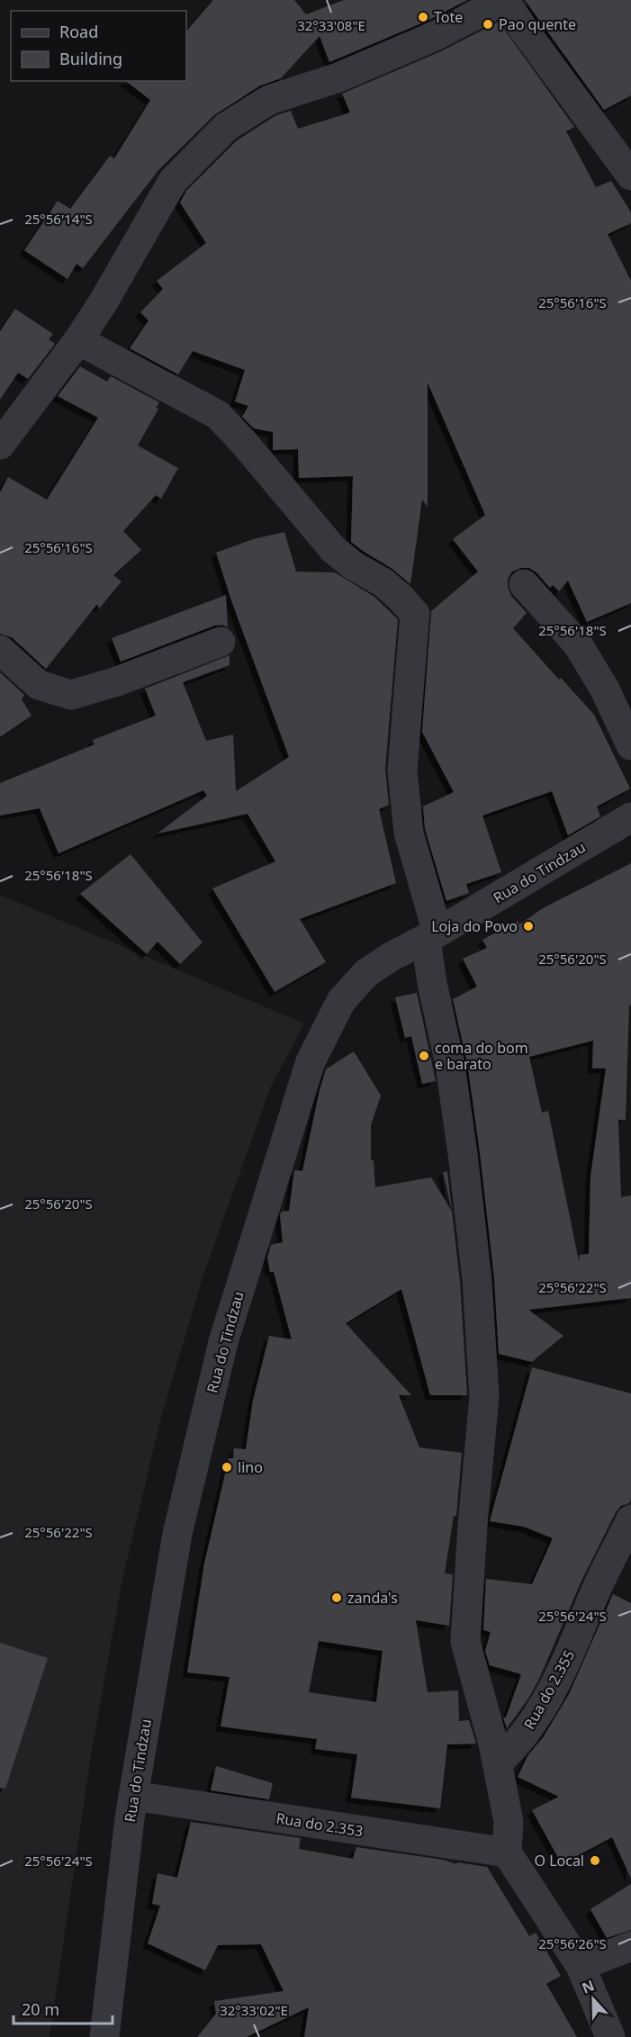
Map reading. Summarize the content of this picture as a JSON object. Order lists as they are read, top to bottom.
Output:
{
  "streets": {
    "street": ["Rua do Tindzau", "Rua do 2.355", "Rua do 2.353"]
  },
  "crossings": [
    ["Rua do Tindzau", "Rua do 2.353"]
  ],
  "places": [
    "Tote",
    "Pao quente",
    "Loja do Povo",
    "coma do bom e barato",
    "lino",
    "zanda's",
    "O Local"
  ],
  "legend": ["Road", "Building"],
  "scale_bar": "20 m",
  "north": "top",
  "coordinates": [
    "32°33'08\"E",
    "25°56'14\"S",
    "25°56'16\"S",
    "25°56'18\"S",
    "25°56'20\"S",
    "25°56'22\"S",
    "25°56'24\"S",
    "25°56'26\"S",
    "32°33'02\"E"
  ]
}
